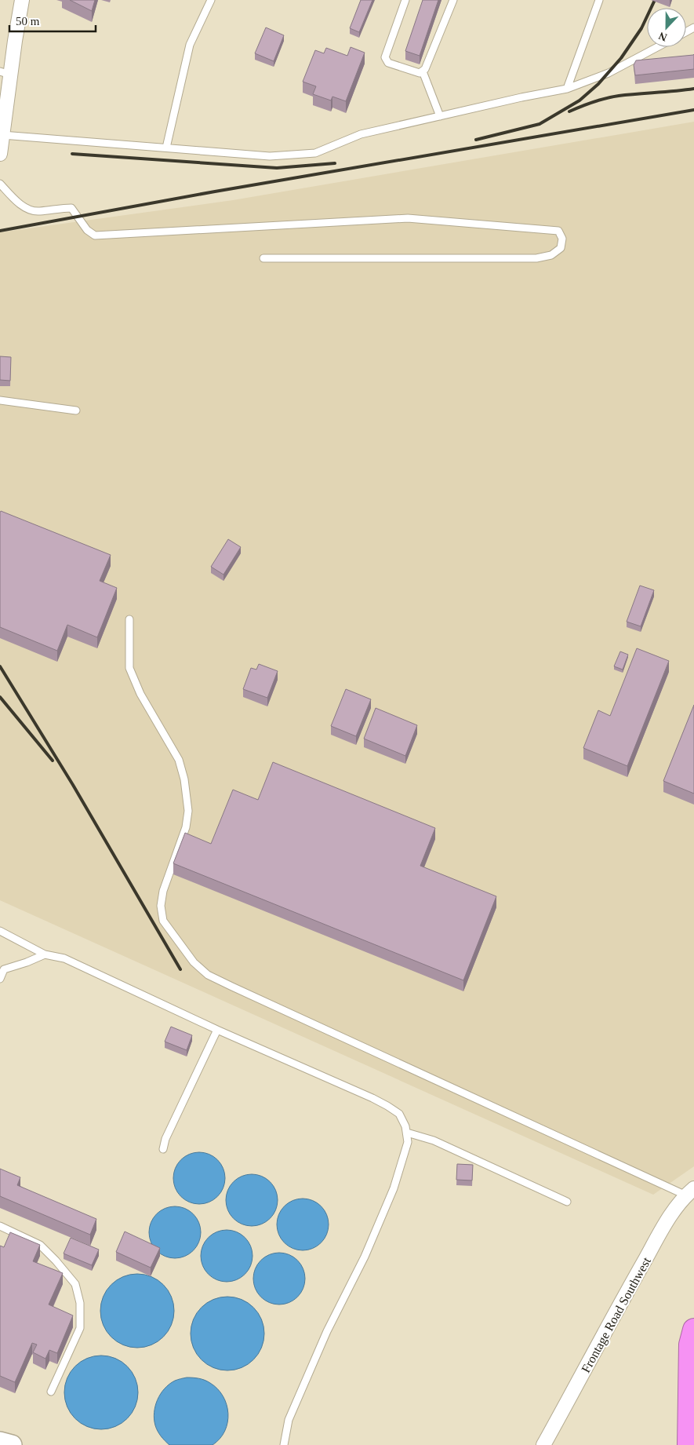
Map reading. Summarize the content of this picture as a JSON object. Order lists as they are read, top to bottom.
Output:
{
  "streets": {
    "street": ["Frontage Road Southwest"]
  },
  "scale_bar": "50 m",
  "north": "bottom"
}
